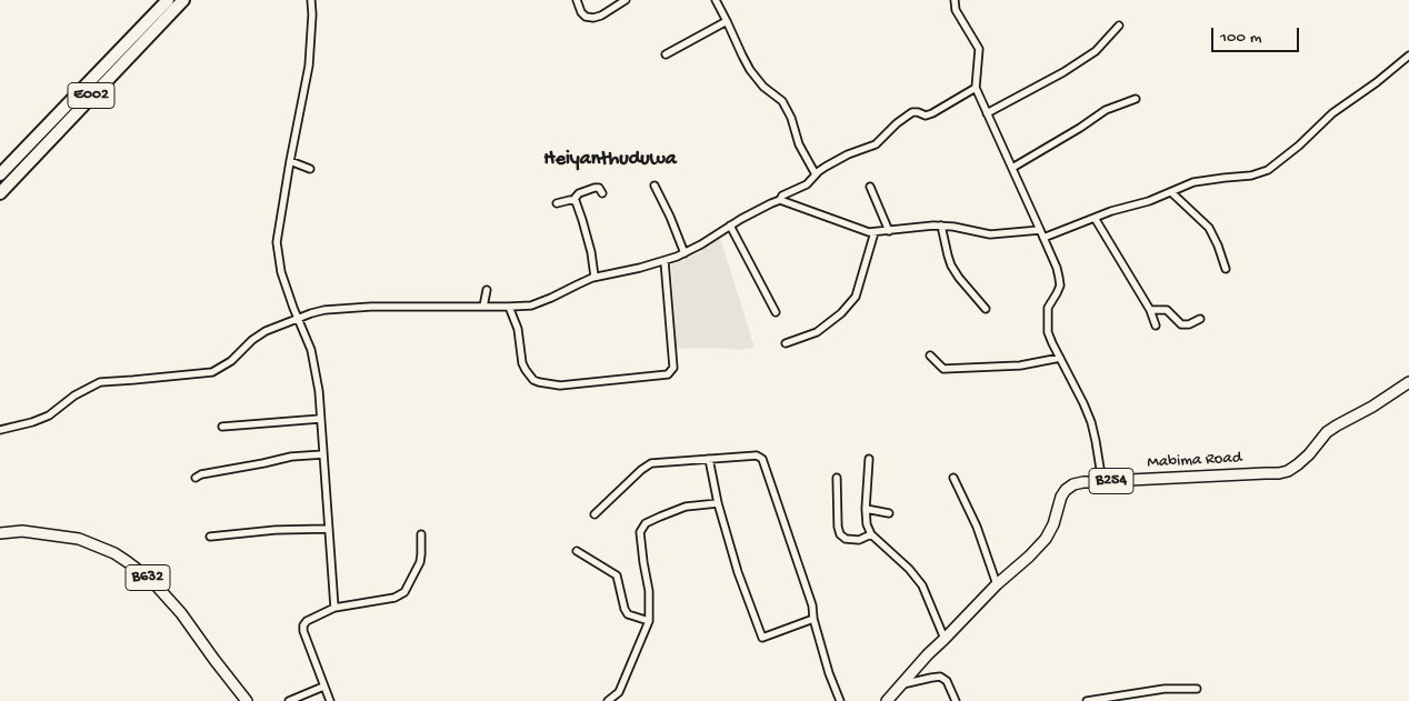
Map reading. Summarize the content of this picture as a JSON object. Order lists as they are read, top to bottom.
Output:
{
  "streets": {
    "highway": ["E002"],
    "main road": ["Mabima Road", "B254", "B632"]
  },
  "districts": ["Heiyanthuduwa"],
  "scale_bar": "100 m"
}
